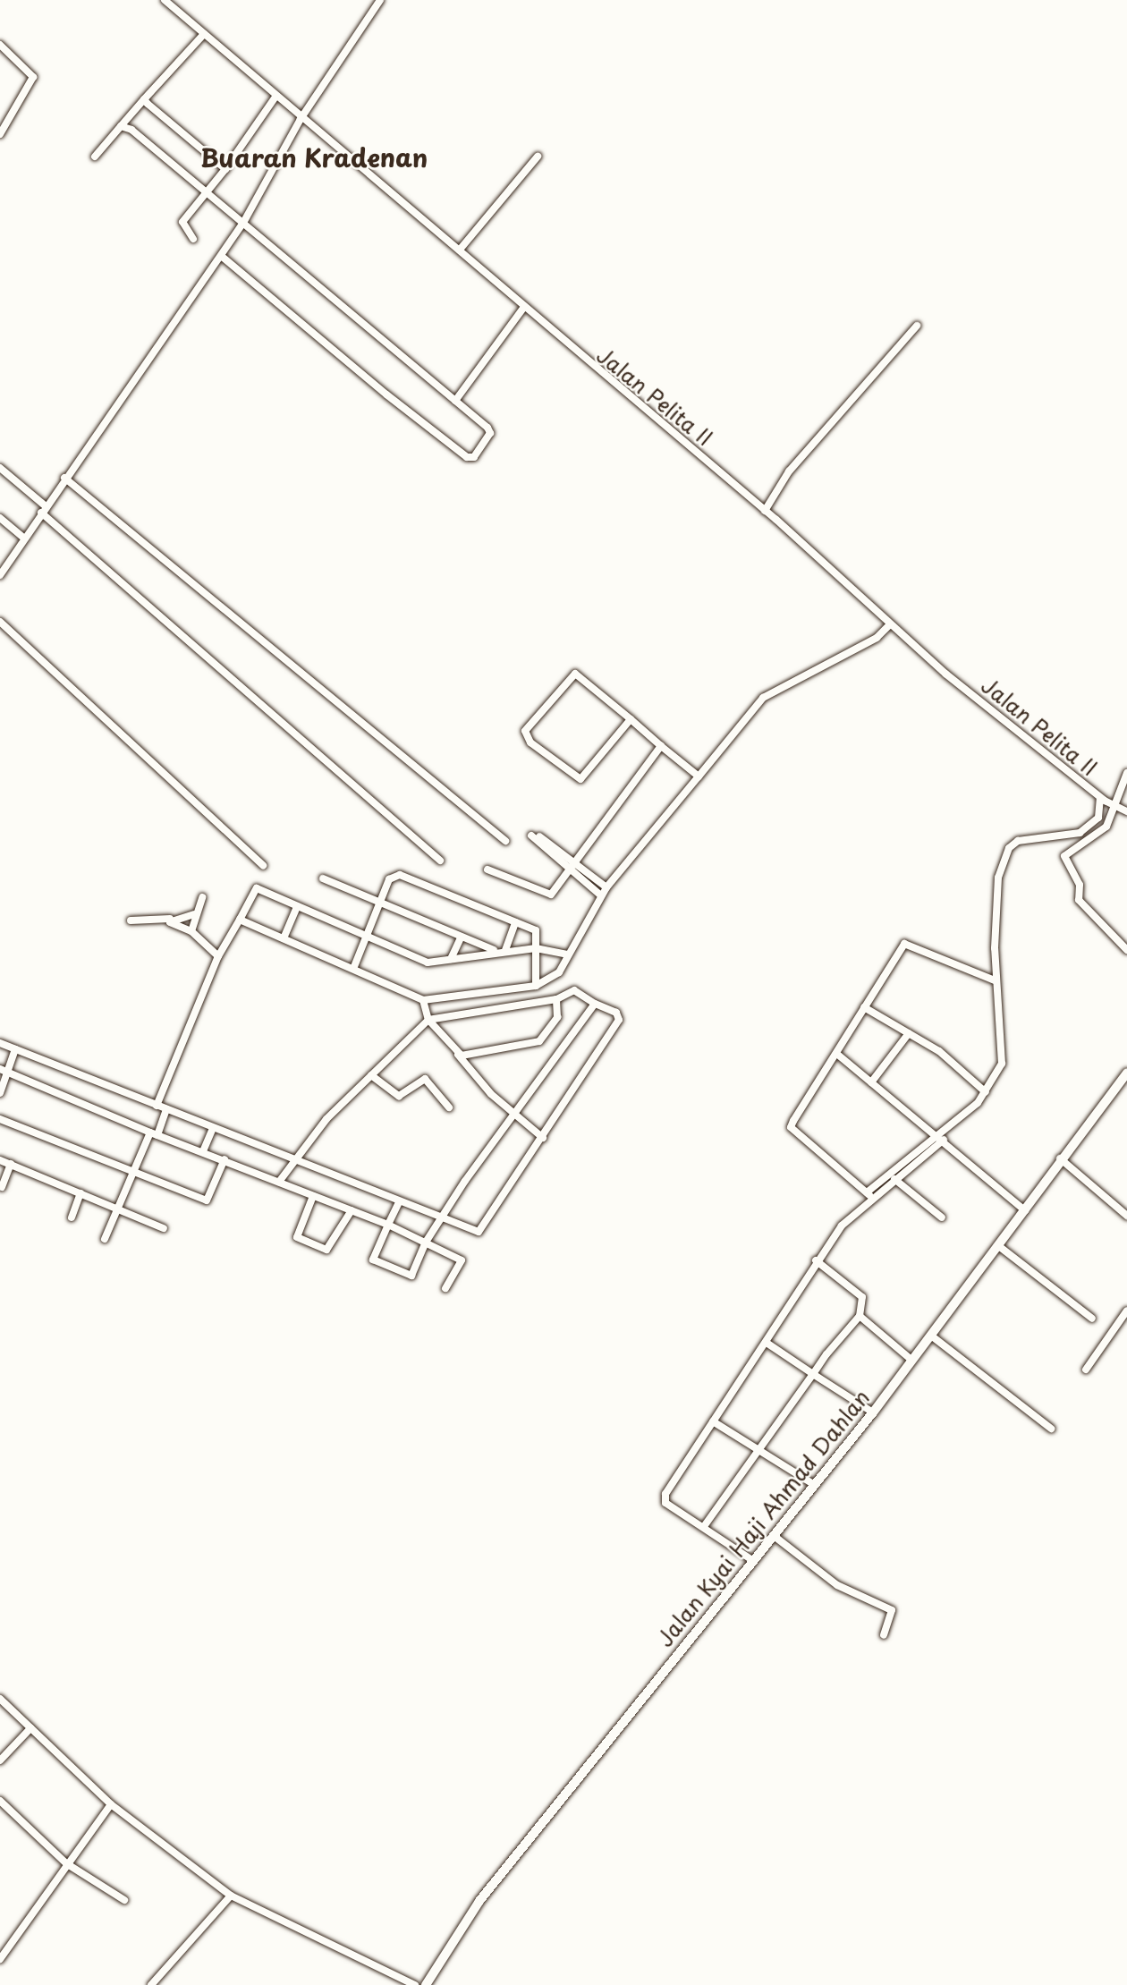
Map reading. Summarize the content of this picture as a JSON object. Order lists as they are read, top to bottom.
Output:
{
  "streets": {
    "street": ["Jalan Pelita II", "Jalan Kyai Haji Ahmad Dahlan"]
  },
  "districts": ["Buaran Kradenan"]
}
